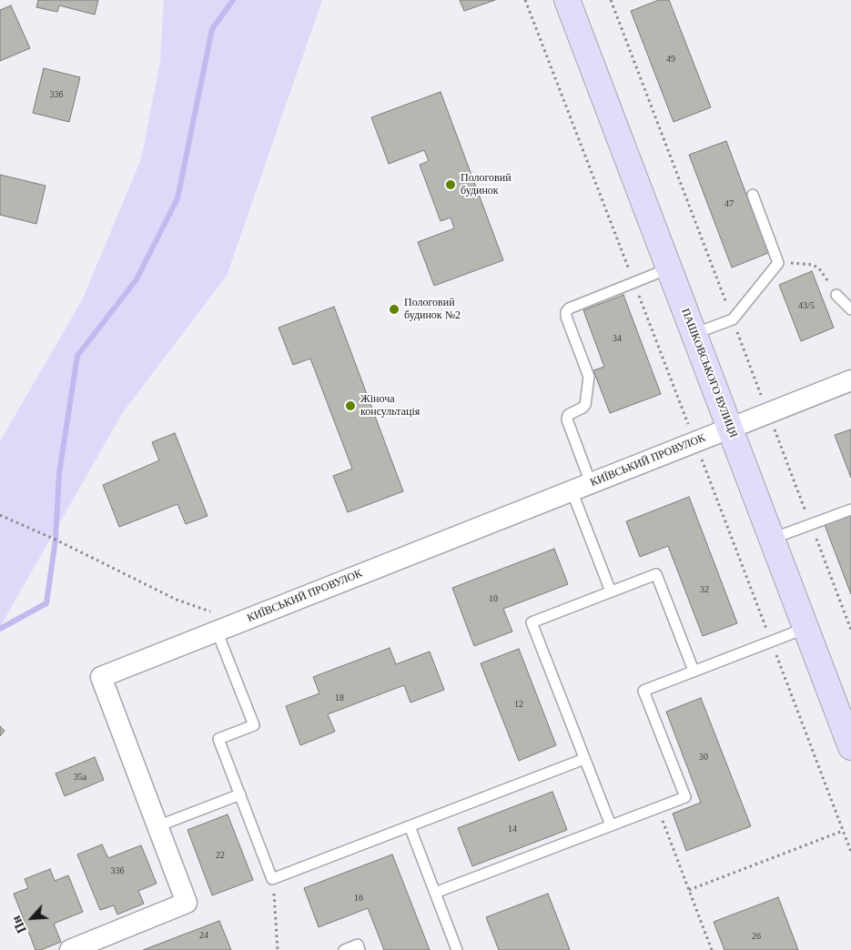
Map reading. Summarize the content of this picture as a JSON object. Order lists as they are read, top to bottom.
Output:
{
  "streets": {
    "street": ["ПАШКОВСЬКОГО ВУЛИЦЯ", "КИЇВСЬКИЙ ПРОВУЛОК"]
  },
  "crossings": [
    ["ПАШКОВСЬКОГО ВУЛИЦЯ", "КИЇВСЬКИЙ ПРОВУЛОК"]
  ],
  "places": ["Пологовий будинок", "Пологовий будинок №2", "Жіноча консультація"],
  "house_numbers": [
    "49",
    "33б",
    "47",
    "43/5",
    "34",
    "32",
    "10",
    "18",
    "12",
    "30",
    "35а",
    "14",
    "22",
    "33б",
    "16",
    "24",
    "26"
  ],
  "north": "bottom left"
}
